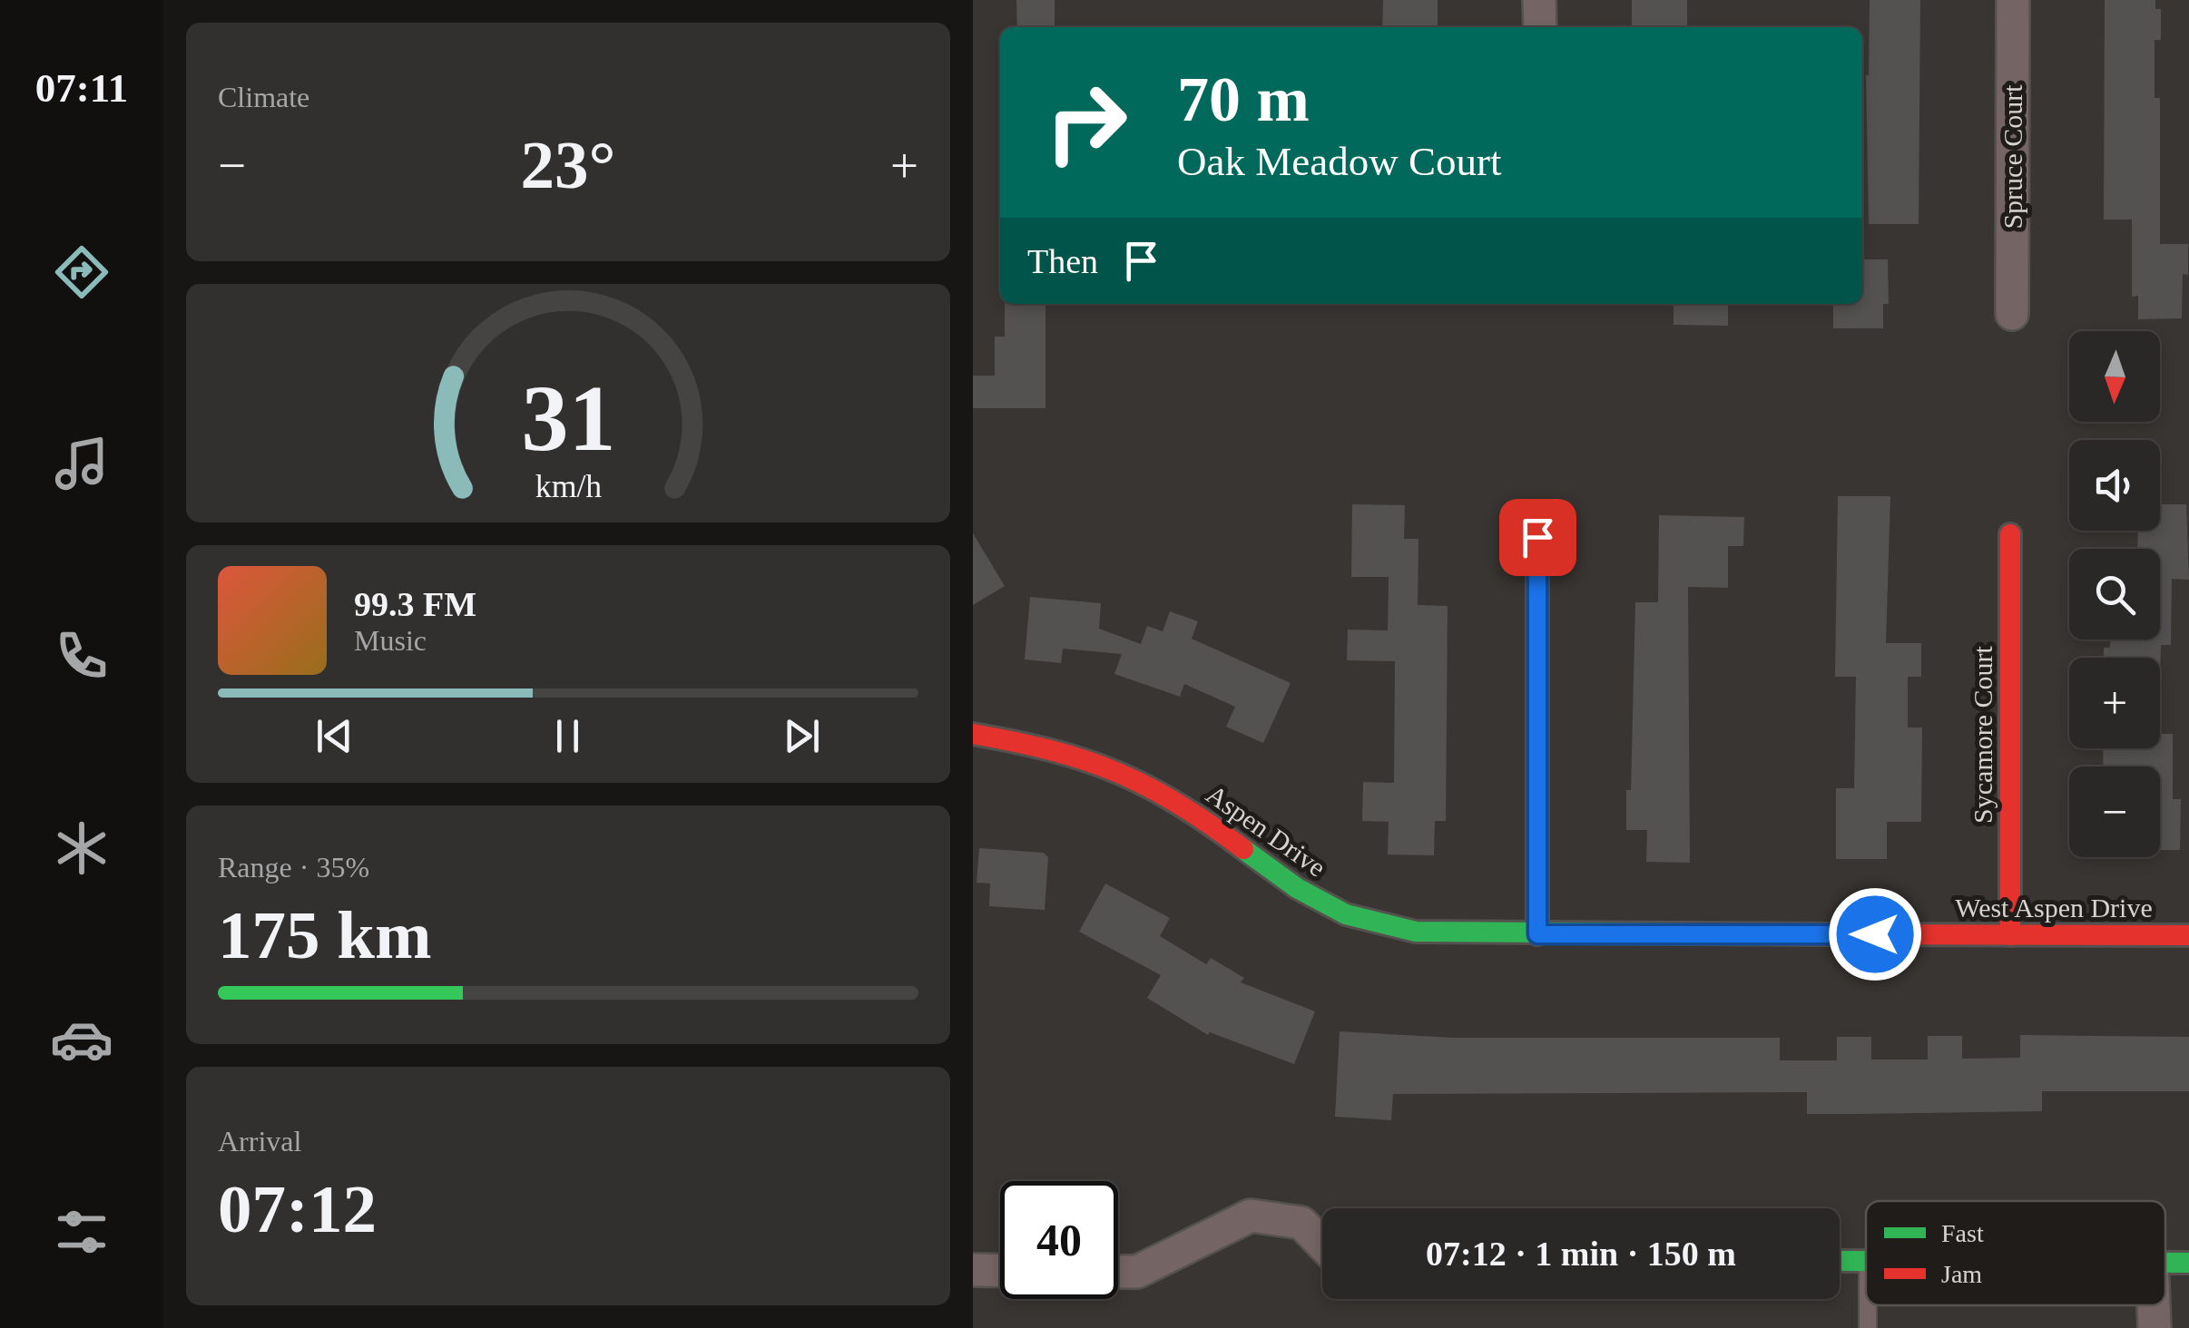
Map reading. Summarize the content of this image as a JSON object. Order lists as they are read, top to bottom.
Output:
{
  "streets": {
    "street": [
      "Spruce Court",
      "Sycamore Court",
      "Aspen Drive",
      "West Aspen Drive"
    ]
  },
  "crossings": [
    ["Sycamore Court", "West Aspen Drive"],
    ["Aspen Drive", "West Aspen Drive"]
  ],
  "legend": ["Fast", "Jam"],
  "north": "bottom",
  "page": {
    "tabs": "07:11",
    "tile": [
      "Climate",
      ["Range · 35%", "175 km"],
      ["Arrival", "07:12"]
    ],
    "turn": ["70 m", "Oak Meadow Court"],
    "heat": ["−", "23°", "+"],
    "then": "Then",
    "map_buttons": ["+", "−"],
    "song": ["99.3 FM", "Music"],
    "limit": "40",
    "trip": "07:12 · 1 min · 150 m",
    "gauge": ["31", "km/h"]
  }
}
